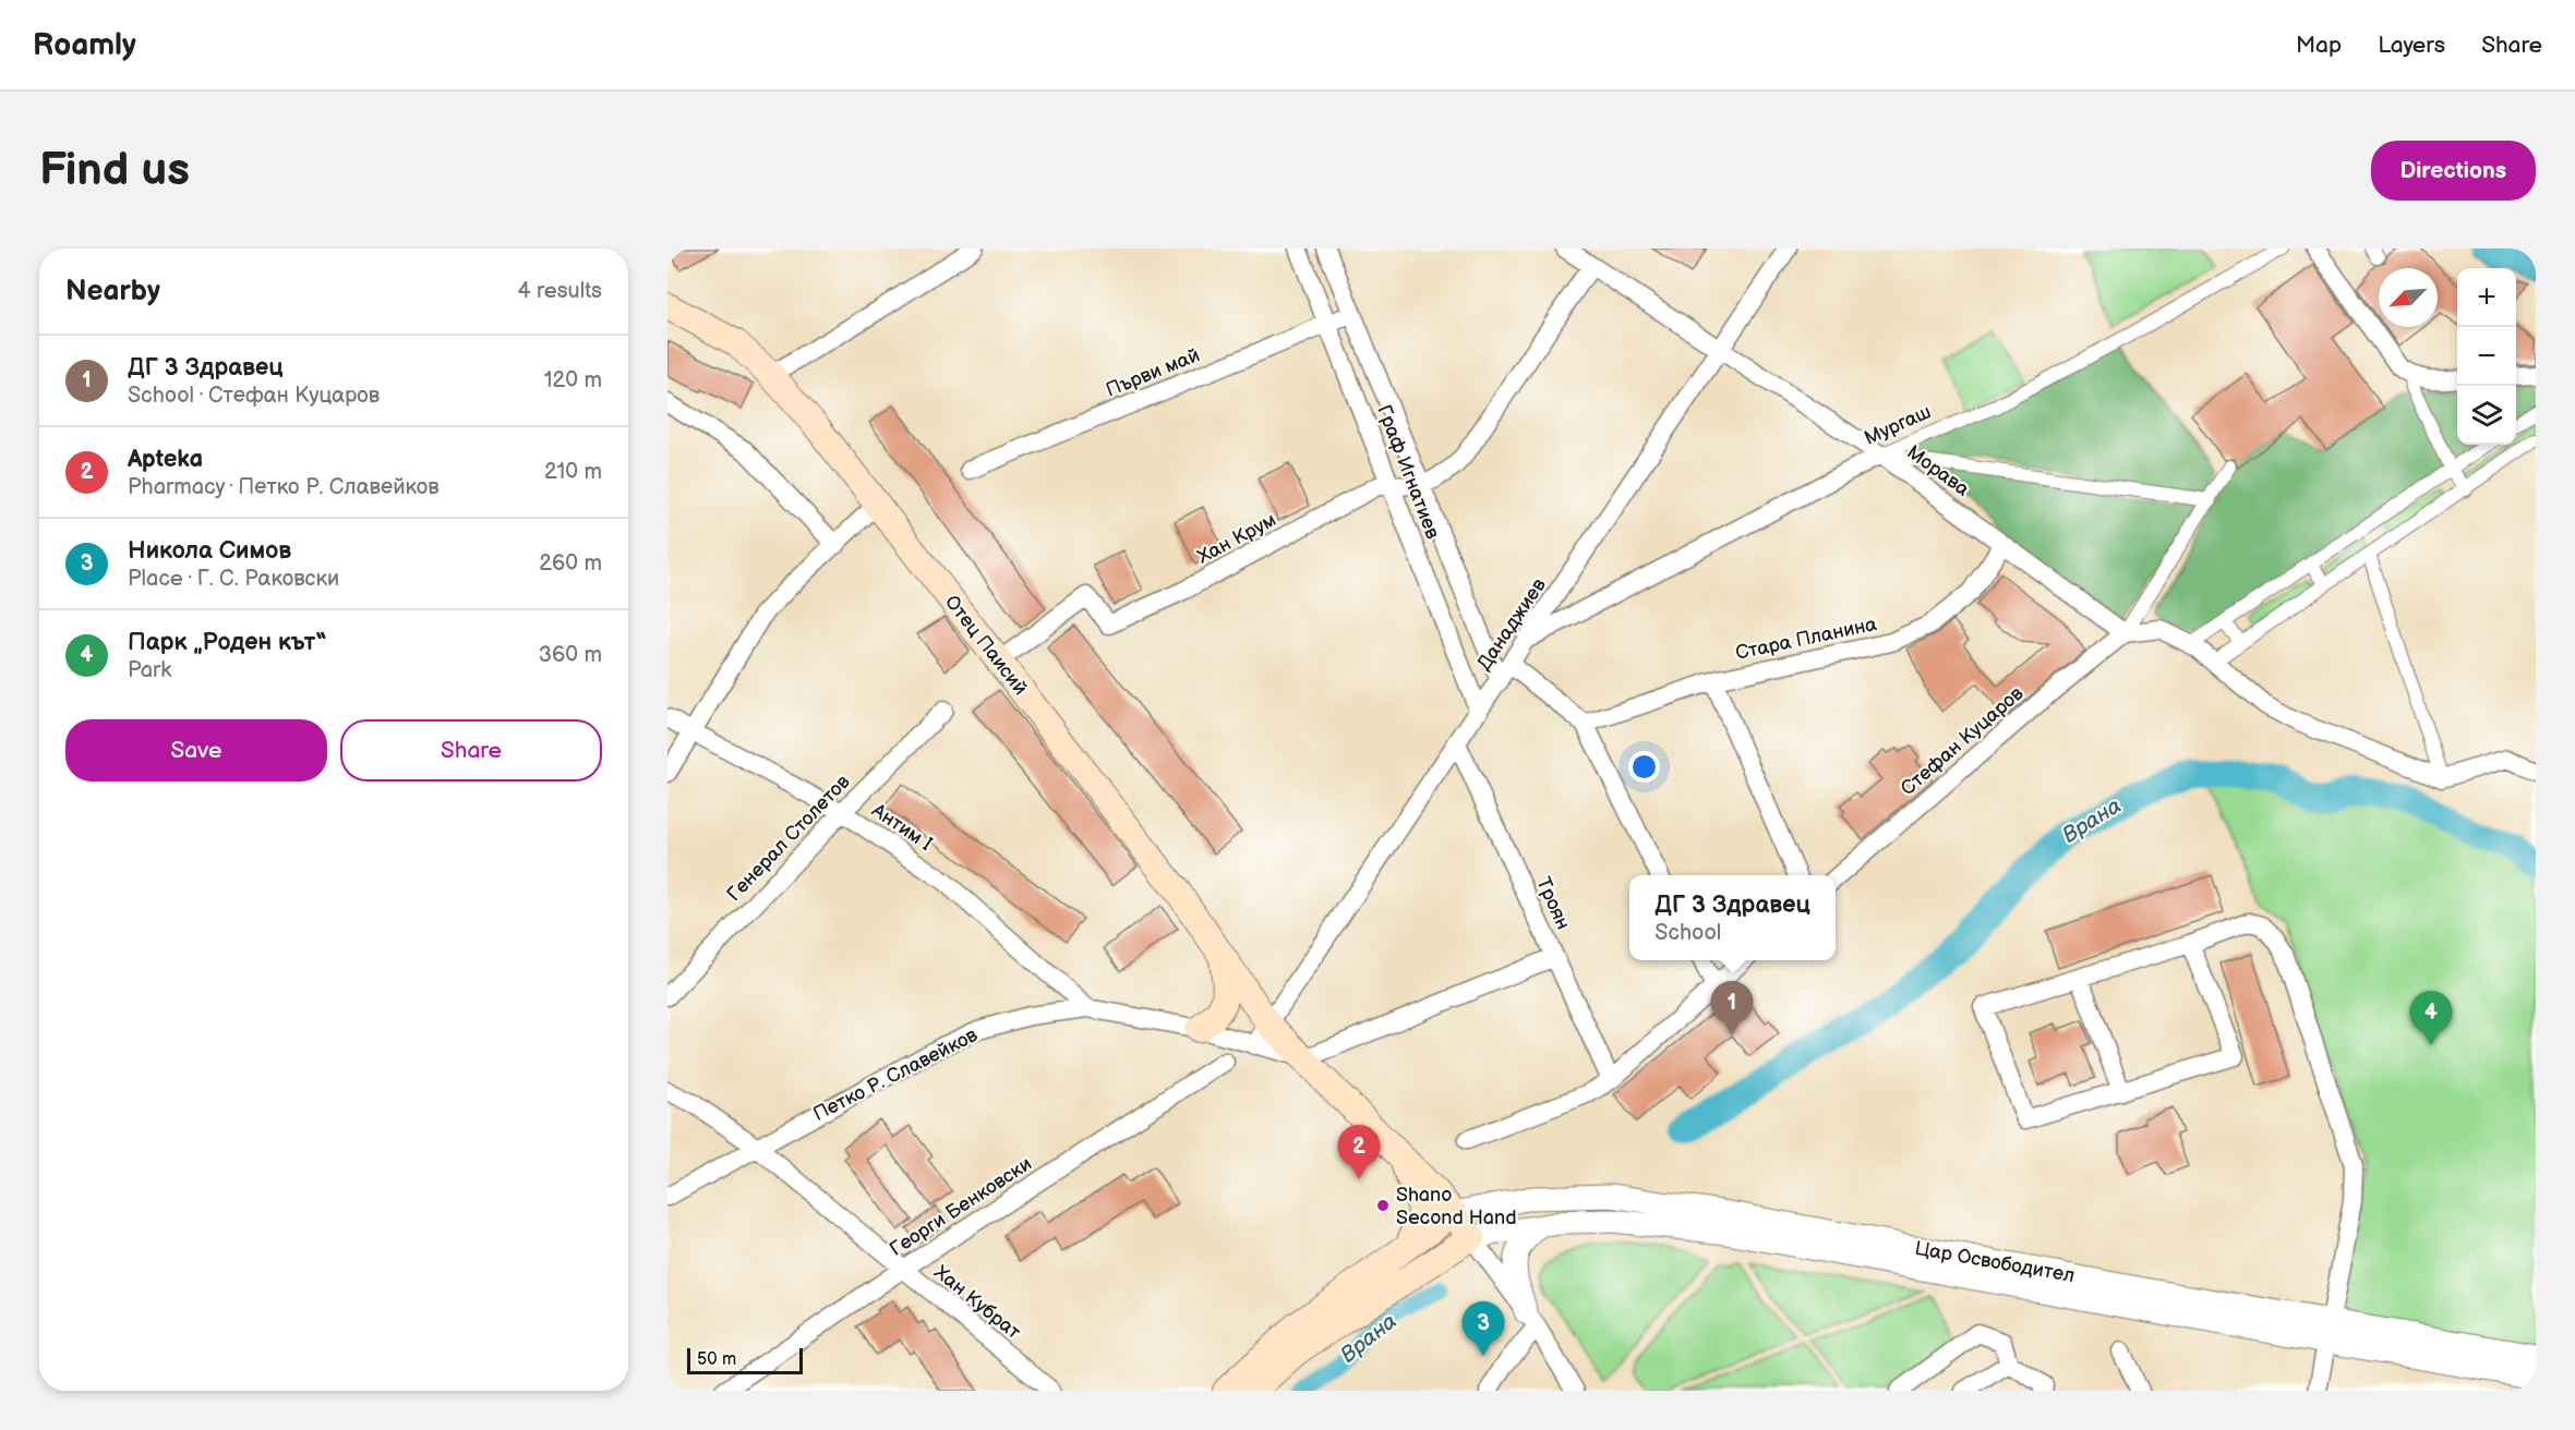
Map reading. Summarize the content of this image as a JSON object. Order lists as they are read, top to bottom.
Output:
{
  "streets": {
    "main road": ["Отец Паисий"],
    "street": [
      "Първи май",
      "Мургаш",
      "Морава",
      "Граф Игнатиев",
      "Хан Крум",
      "Данаджиев",
      "Стара Планина",
      "Стефан Куцаров",
      "Антим I",
      "Генерал Столетов",
      "Троян",
      "Петко Р. Славейков",
      "Георги Бенковски",
      "Цар Освободител",
      "Хан Кубрат"
    ]
  },
  "crossings": [
    ["Първи май", "Граф Игнатиев"],
    ["Мургаш", "Морава"],
    ["Мургаш", "Данаджиев"],
    ["Морава", "Данаджиев"],
    ["Морава", "Стара Планина"],
    ["Морава", "Стефан Куцаров"],
    ["Граф Игнатиев", "Хан Крум"],
    ["Граф Игнатиев", "Данаджиев"],
    ["Хан Крум", "Отец Паисий"],
    ["Данаджиев", "Отец Паисий"],
    ["Данаджиев", "Троян"],
    ["Антим I", "Генерал Столетов"],
    ["Антим I", "Петко Р. Славейков"],
    ["Петко Р. Славейков", "Хан Кубрат"],
    ["Георги Бенковски", "Хан Кубрат"]
  ],
  "water": ["Врана"],
  "places": ["Shano Second Hand"],
  "scale_bar": "50 m",
  "north": "bottom left",
  "page": {
    "header": "Roamly",
    "nav": ["Map", "Layers", "Share"],
    "buttons": [
      "Directions",
      ["Save", "Share"]
    ],
    "title": "Find us",
    "heading": ["Nearby", "4 results"],
    "map_buttons": ["+", "−"],
    "list": [
      {
        "mark": "1",
        "name": "ДГ 3 Здравец",
        "note": "School · Стефан Куцаров",
        "value": "120 m"
      },
      {
        "mark": "2",
        "name": "Apteka",
        "note": "Pharmacy · Петко Р. Славейков",
        "value": "210 m"
      },
      {
        "mark": "3",
        "name": "Никола Симов",
        "note": "Place · Г. С. Раковски",
        "value": "260 m"
      },
      {
        "mark": "4",
        "name": "Парк „Роден кът“",
        "note": "Park",
        "value": "360 m"
      }
    ],
    "popup": ["ДГ 3 Здравец", "School"],
    "pins": [
      "1",
      "4",
      "2",
      "3"
    ],
    "scale": "50 m"
  }
}
